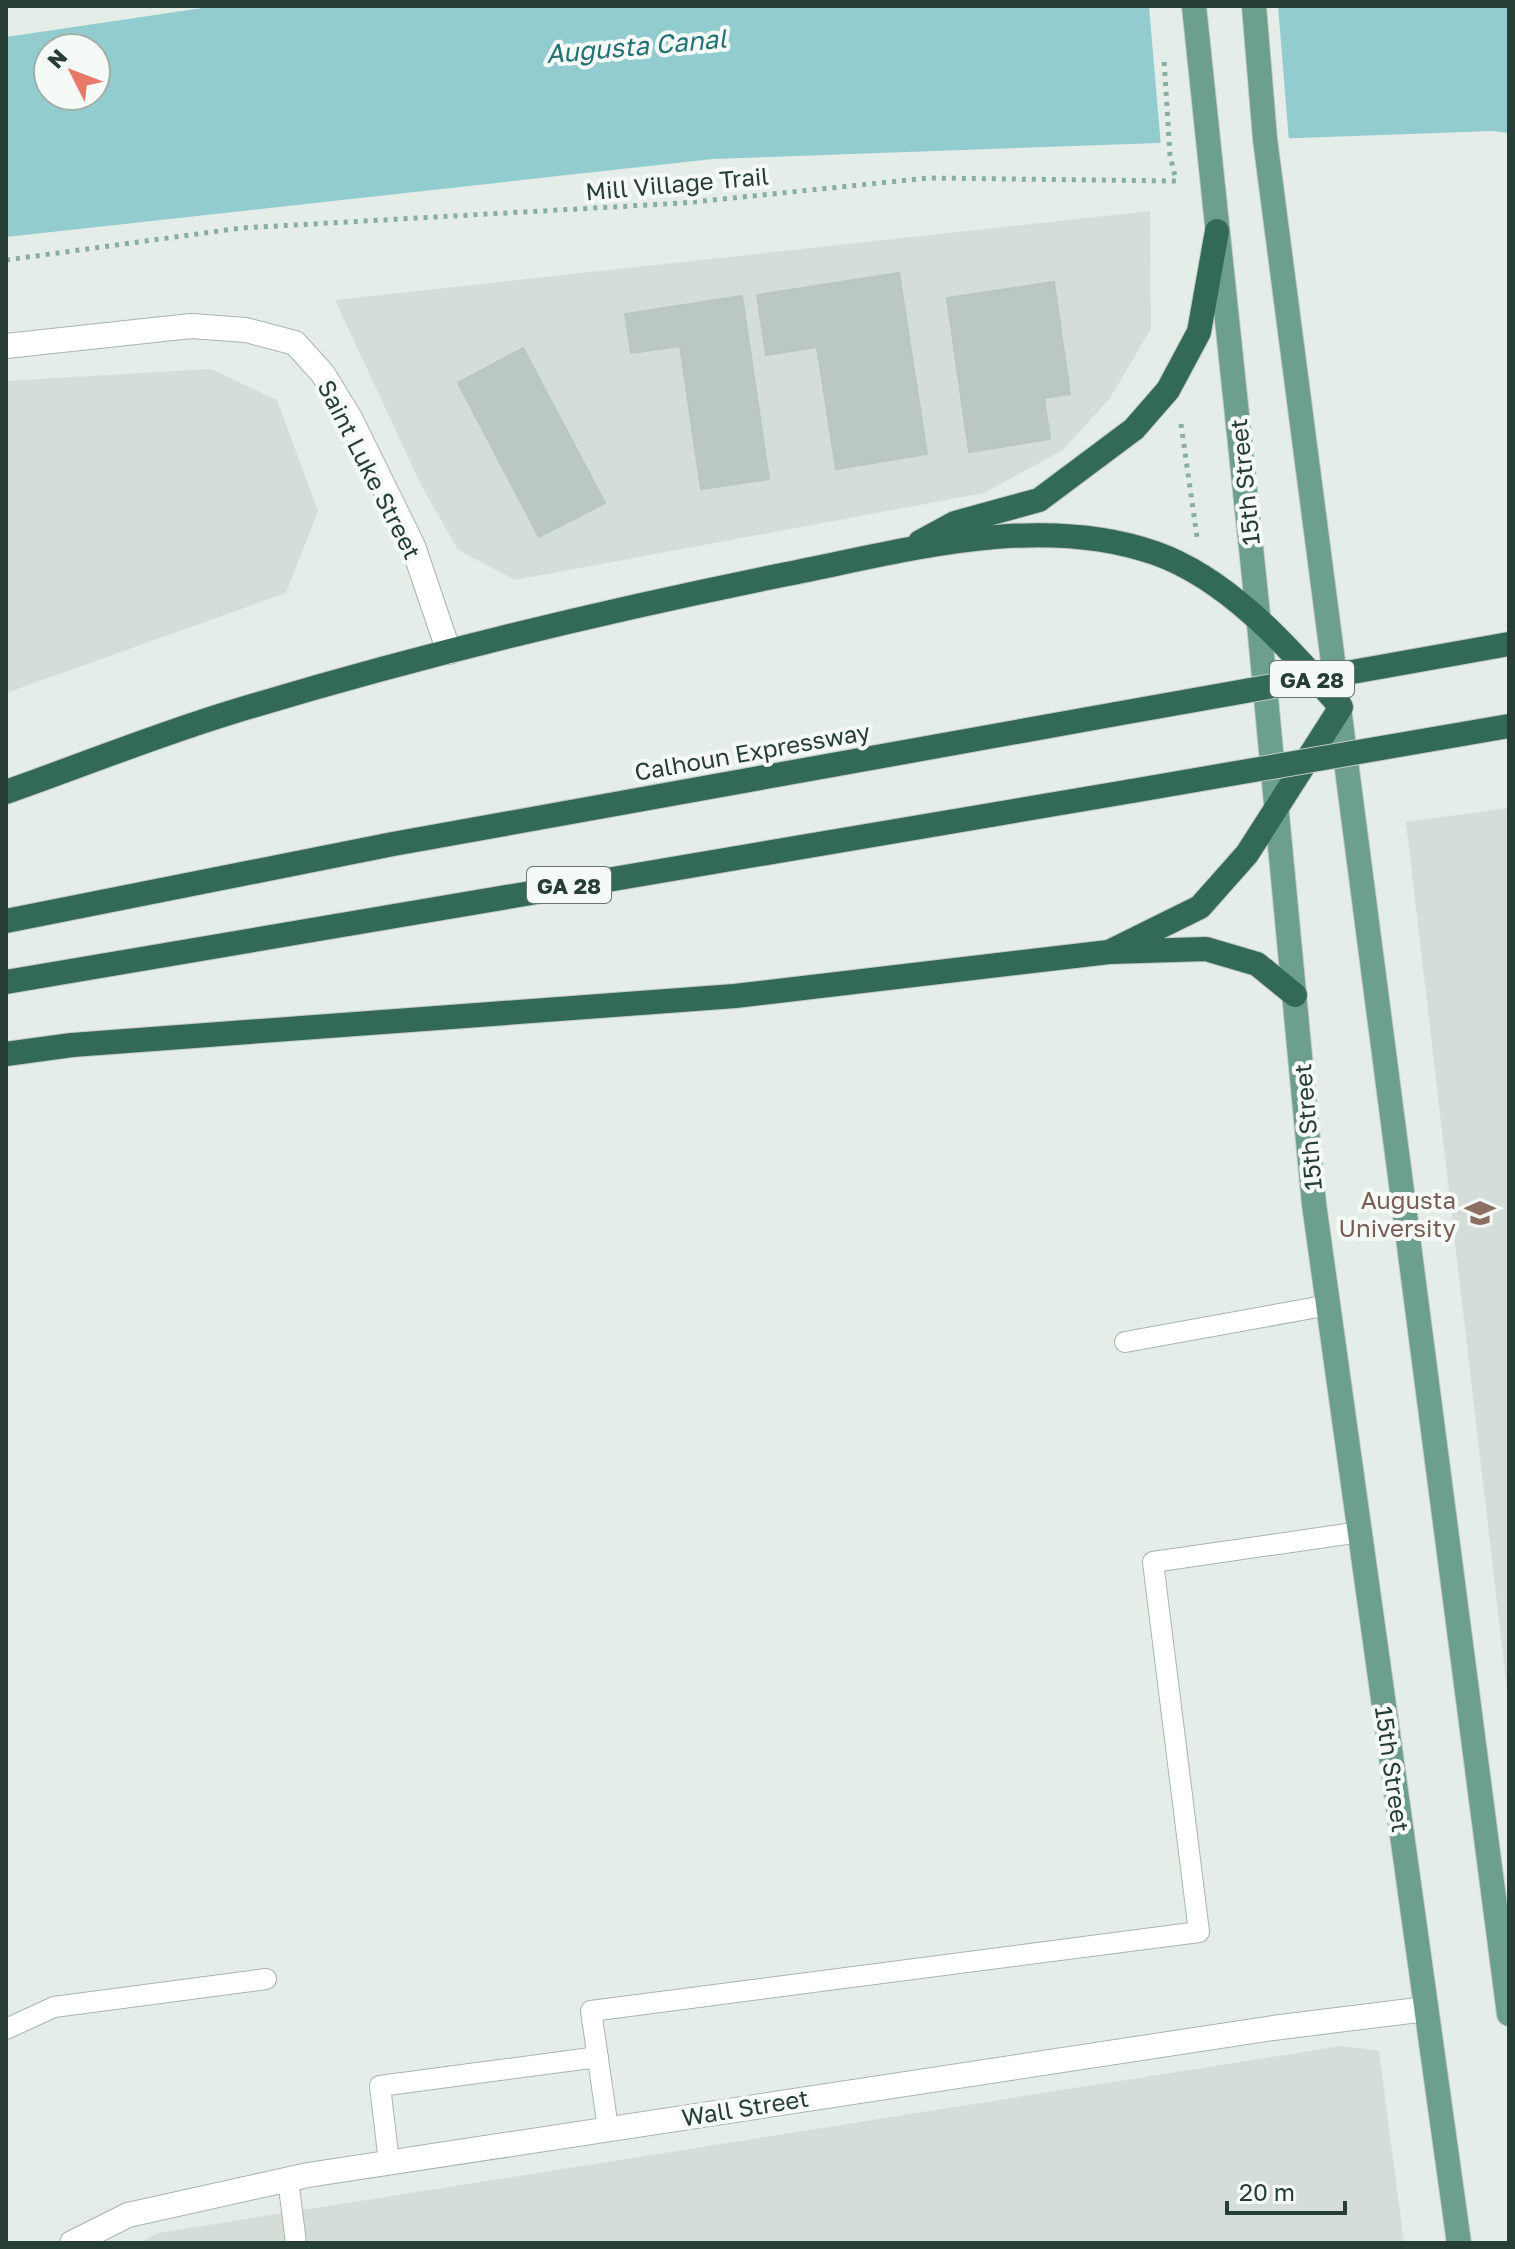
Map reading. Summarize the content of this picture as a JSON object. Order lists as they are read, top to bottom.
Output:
{
  "streets": {
    "highway": ["GA 28", "Calhoun Expressway"],
    "main road": ["15th Street"],
    "street": ["Saint Luke Street", "Wall Street"],
    "path": ["Mill Village Trail"]
  },
  "crossings": [
    ["15th Street", "Wall Street"]
  ],
  "water": ["Augusta Canal"],
  "places": {
    "school or university": ["Augusta University"]
  },
  "scale_bar": "20 m",
  "north": "top left"
}
